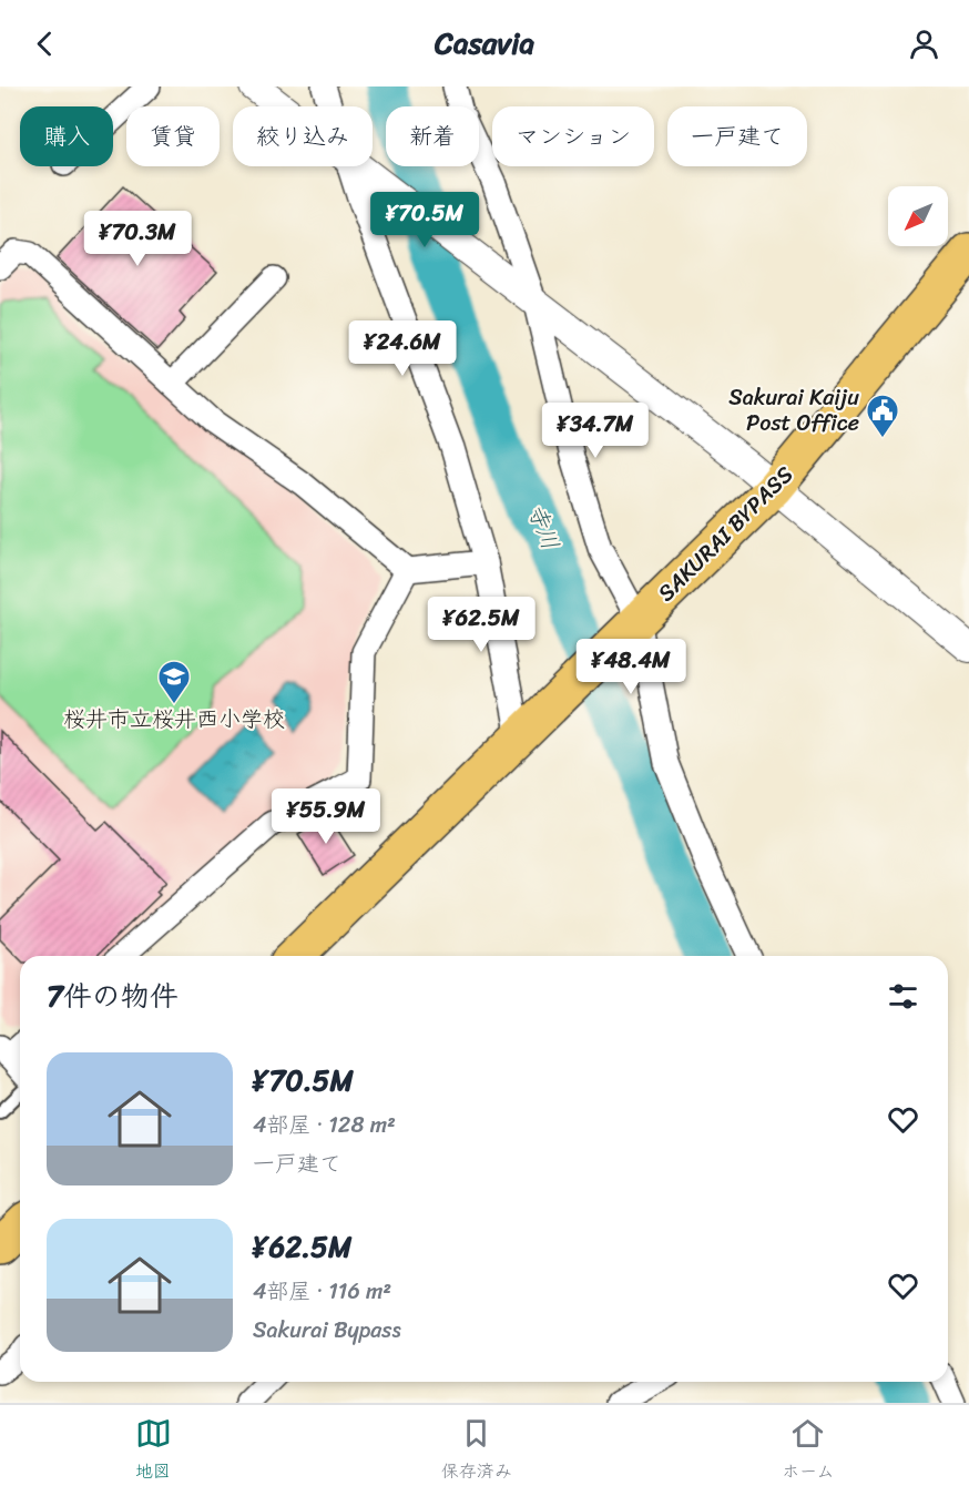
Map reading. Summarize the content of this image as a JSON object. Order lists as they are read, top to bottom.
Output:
{
  "streets": {
    "highway": ["SAKURAI BYPASS"]
  },
  "water": ["寺川"],
  "places": {
    "public building": ["Sakurai Kaiju Post Office"],
    "school or university": ["桜井市立桜井西小学校"]
  },
  "north": "bottom left",
  "page": {
    "header": "Casavia",
    "chip": [
      "購入",
      "賃貸",
      "絞り込み",
      "新着",
      "マンション",
      "一戸建て"
    ],
    "price": [
      "¥70.5M",
      "¥70.3M",
      "¥24.6M",
      "¥34.7M",
      "¥62.5M",
      "¥48.4M",
      "¥55.9M"
    ],
    "heading": "7件の物件",
    "list": [
      {
        "name": "¥70.5M",
        "note": "4部屋 · 128 m² · 一戸建て"
      },
      {
        "name": "¥62.5M",
        "note": "4部屋 · 116 m² · Sakurai Bypass"
      }
    ],
    "tabs": ["地図", "保存済み", "ホーム"]
  }
}
